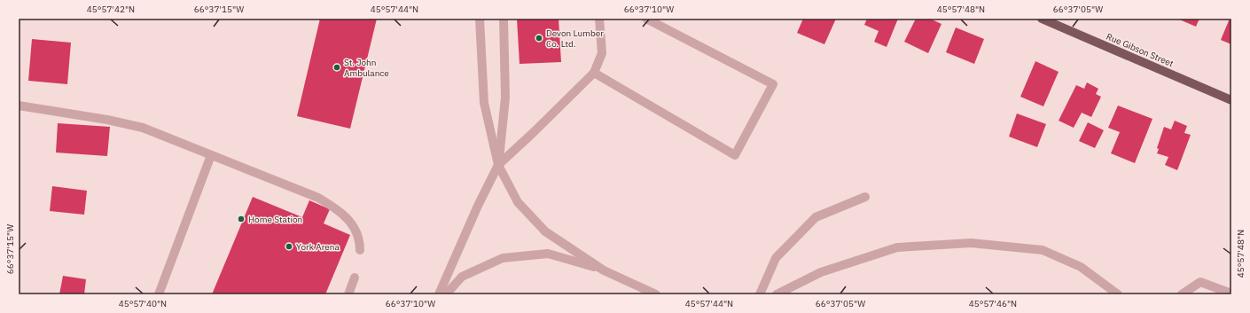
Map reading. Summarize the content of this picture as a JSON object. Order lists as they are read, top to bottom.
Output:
{
  "streets": {
    "main road": ["Rue Gibson Street"]
  },
  "places": [
    "Devon Lumber Co. Ltd.",
    "St. John Ambulance",
    "Home Station",
    "York Arena"
  ],
  "coordinates": [
    "45°57'42\"N",
    "66°37'15\"W",
    "45°57'44\"N",
    "66°37'10\"W",
    "45°57'48\"N",
    "66°37'05\"W",
    "45°57'40\"N",
    "45°57'46\"N"
  ]
}
